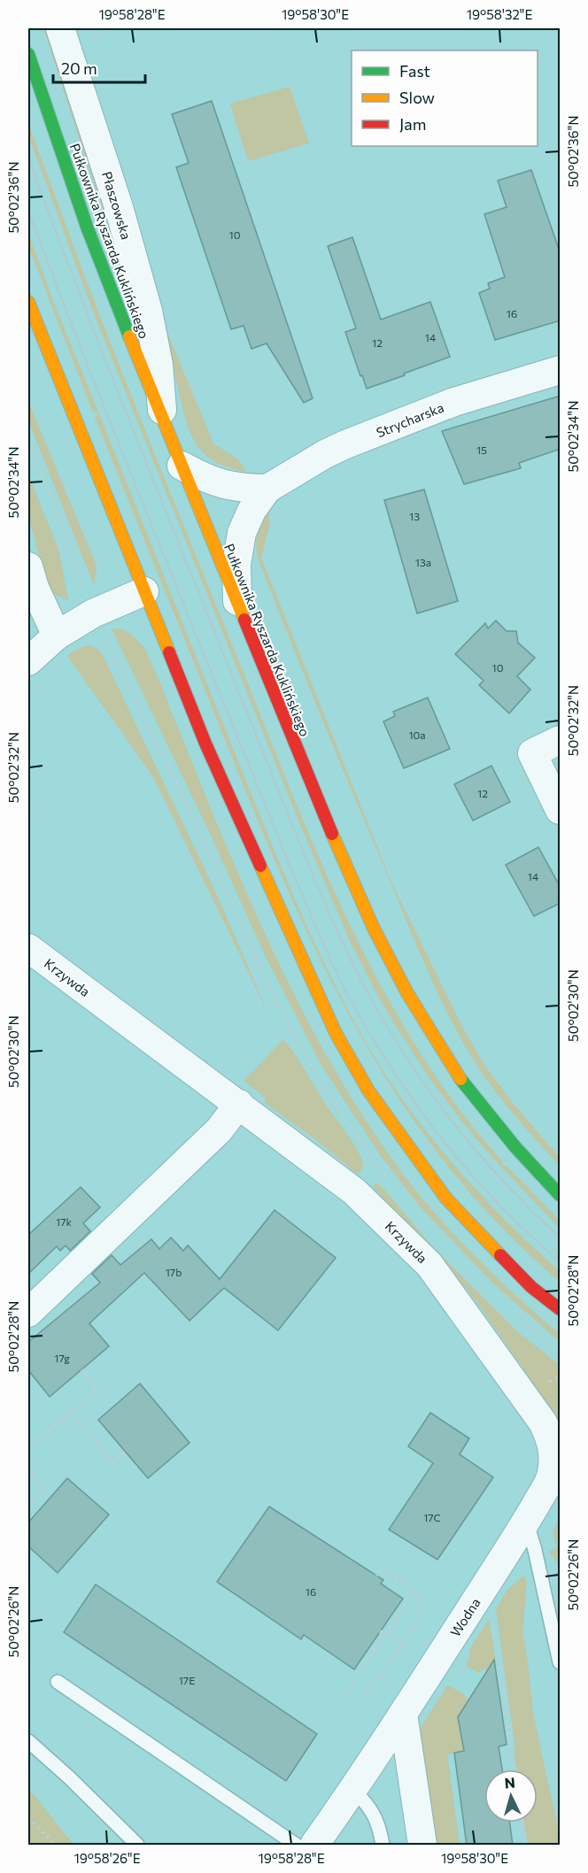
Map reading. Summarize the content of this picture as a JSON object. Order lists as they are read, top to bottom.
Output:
{
  "streets": {
    "main road": ["Pułkownika Ryszarda Kuklińskiego"],
    "street": [
      "Płaszowska",
      "Strycharska",
      "Krzywda",
      "Wodna"
    ]
  },
  "crossings": [
    ["Płaszowska", "Pułkownika Ryszarda Kuklińskiego"],
    ["Pułkownika Ryszarda Kuklińskiego", "Strycharska"],
    ["Krzywda", "Wodna"]
  ],
  "house_numbers": [
    "10",
    "16",
    "14",
    "12",
    "15",
    "13",
    "13a",
    "10",
    "10a",
    "12",
    "14",
    "17k",
    "17b",
    "17g",
    "17C",
    "16",
    "17E"
  ],
  "legend": ["Fast", "Slow", "Jam"],
  "scale_bar": "20 m",
  "north": "top",
  "coordinates": [
    "19°58'28\"E",
    "19°58'30\"E",
    "19°58'32\"E",
    "50°02'36\"N",
    "50°02'34\"N",
    "50°02'32\"N",
    "50°02'30\"N",
    "50°02'28\"N",
    "50°02'26\"N",
    "19°58'26\"E"
  ]
}
